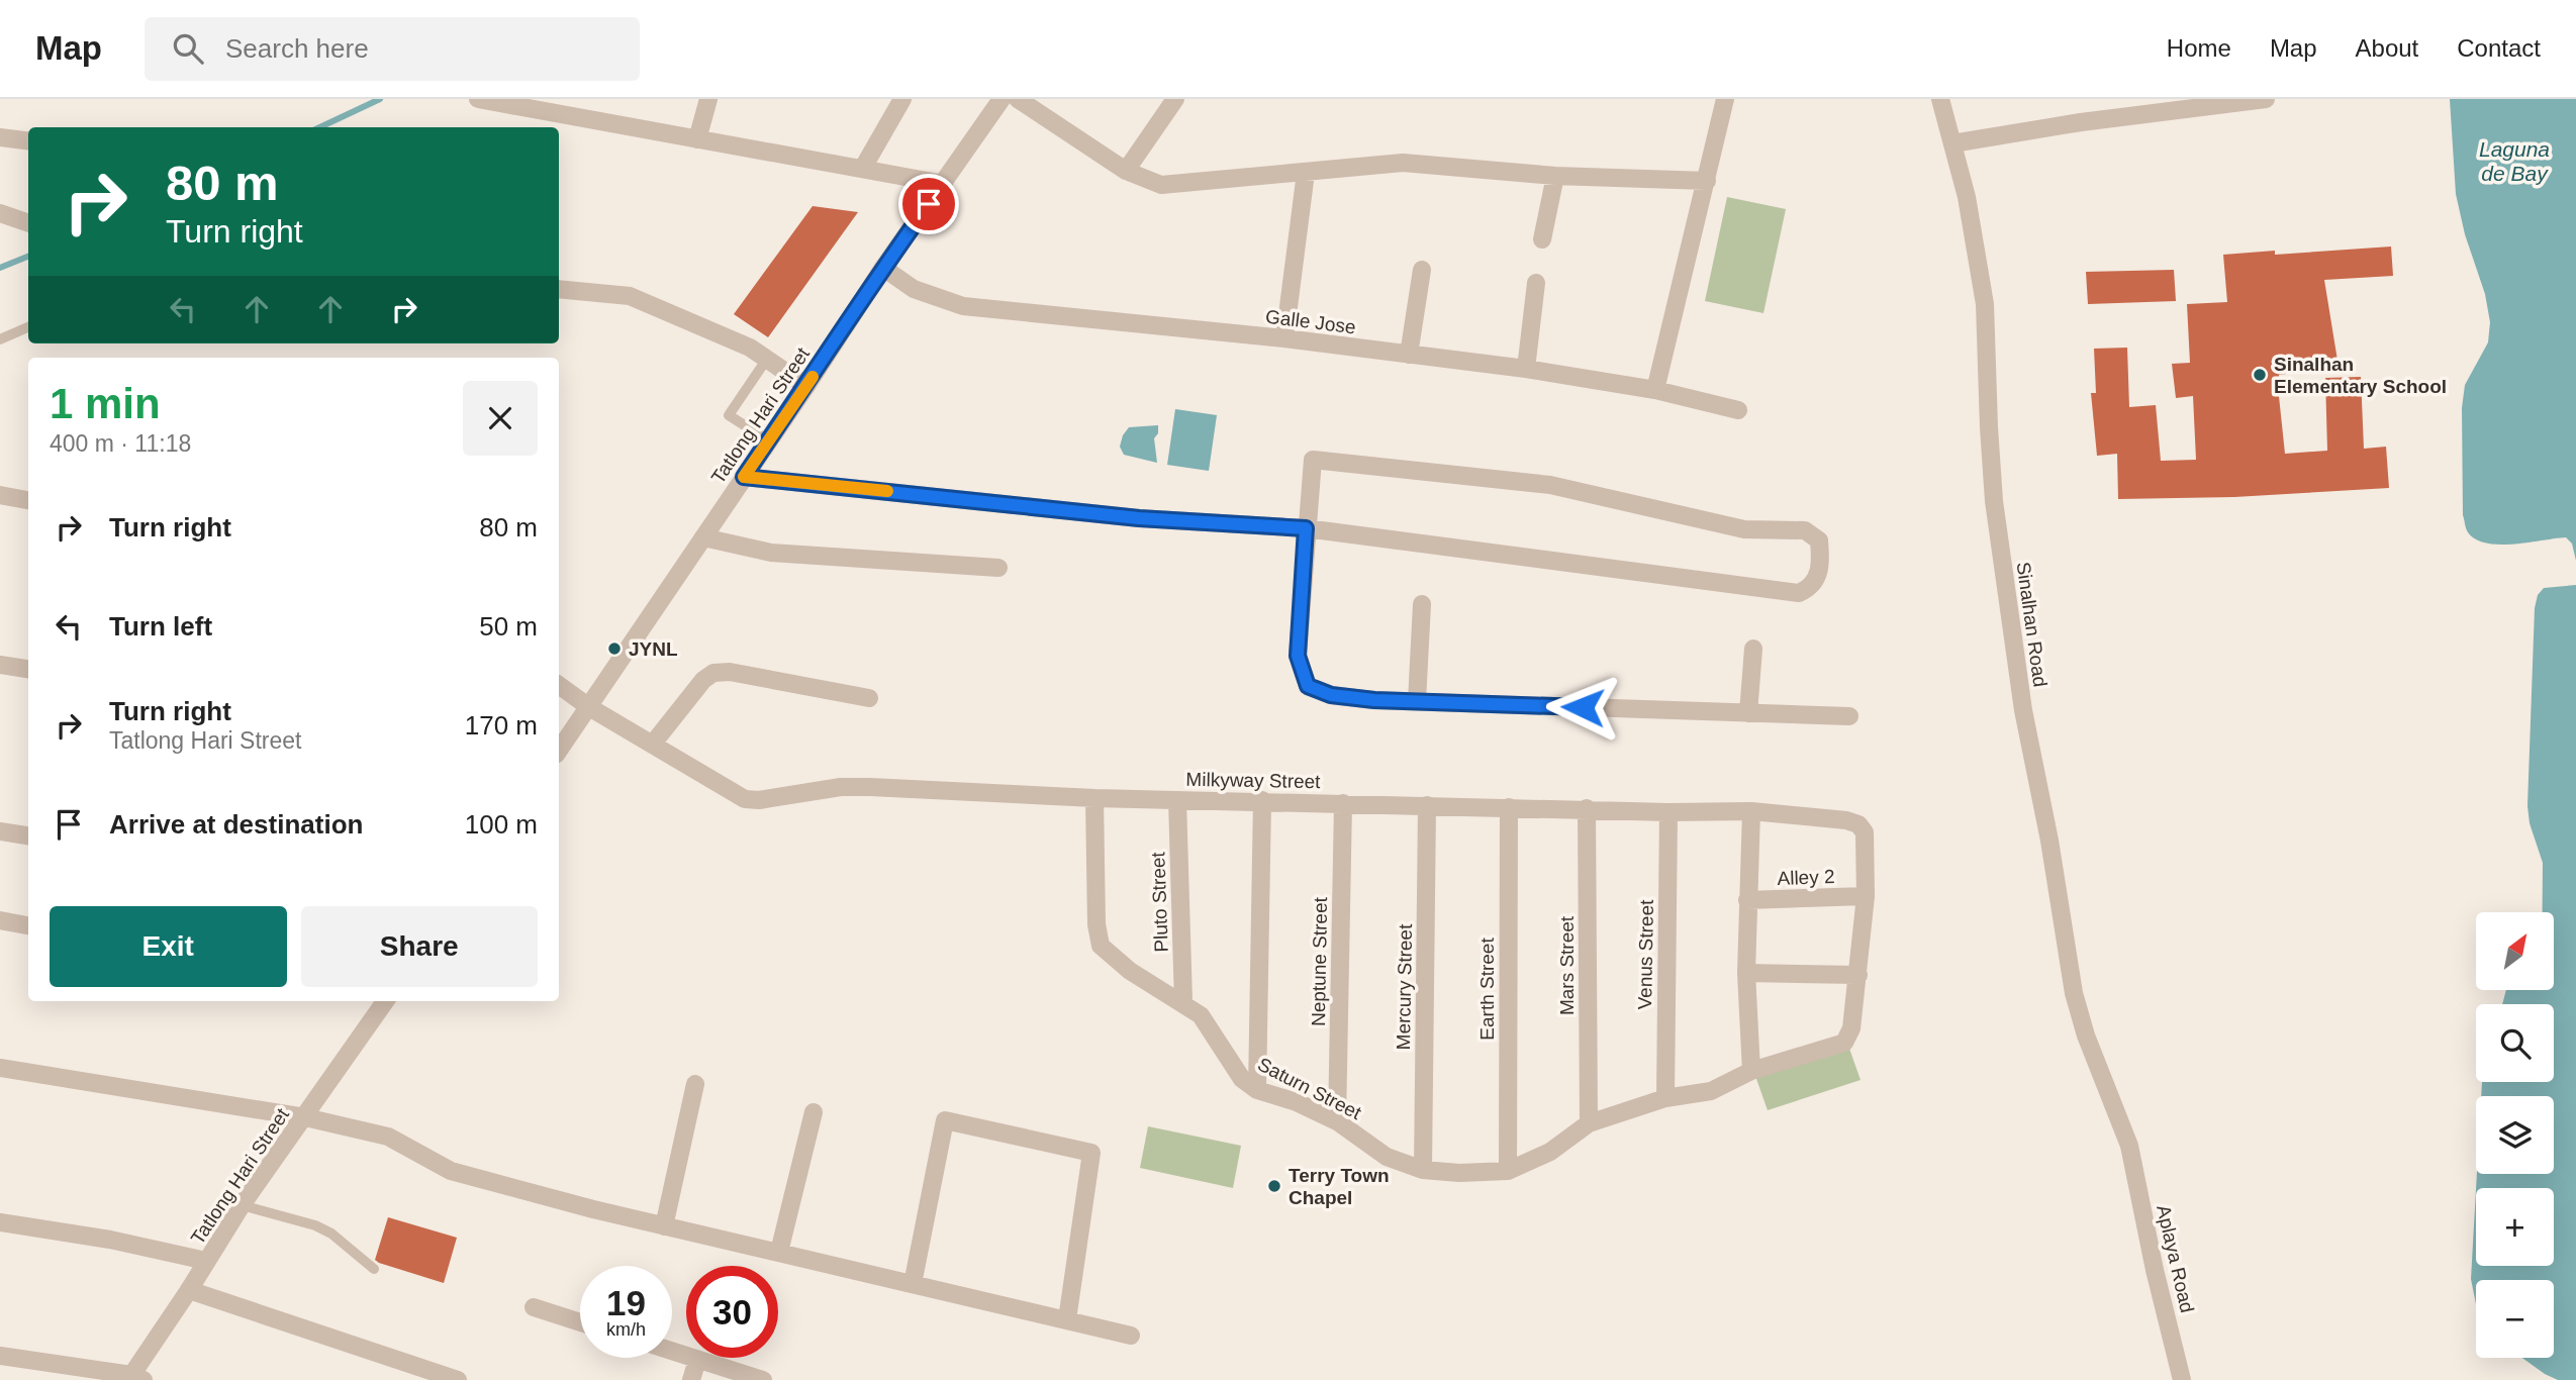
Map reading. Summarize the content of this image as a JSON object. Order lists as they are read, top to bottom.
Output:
{
  "streets": {
    "street": [
      "Galle Jose",
      "Tatlong Hari Street",
      "Sinalhan Road",
      "Milkyway Street",
      "Alley 2",
      "Pluto Street",
      "Venus Street",
      "Neptune Street",
      "Mars Street",
      "Mercury Street",
      "Earth Street",
      "Saturn Street",
      "Aplaya Road"
    ]
  },
  "crossings": [
    ["Galle Jose", "Tatlong Hari Street"],
    ["Tatlong Hari Street", "Milkyway Street"],
    ["Sinalhan Road", "Aplaya Road"],
    ["Milkyway Street", "Alley 2"],
    ["Milkyway Street", "Pluto Street"],
    ["Milkyway Street", "Venus Street"],
    ["Milkyway Street", "Neptune Street"],
    ["Milkyway Street", "Mars Street"],
    ["Milkyway Street", "Mercury Street"],
    ["Milkyway Street", "Earth Street"],
    ["Milkyway Street", "Saturn Street"],
    ["Pluto Street", "Saturn Street"],
    ["Venus Street", "Saturn Street"],
    ["Neptune Street", "Saturn Street"],
    ["Mars Street", "Saturn Street"],
    ["Mercury Street", "Saturn Street"],
    ["Earth Street", "Saturn Street"]
  ],
  "water": ["Laguna de Bay"],
  "places": ["Sinalhan Elementary School", "JYNL", "Terry Town Chapel"],
  "north": "top right",
  "page": {
    "header": "Map",
    "search": "Search here",
    "nav": [
      "Home",
      "Map",
      "About",
      "Contact"
    ],
    "turn": ["80 m", "Turn right"],
    "heading": ["1 min", "400 m · 11:18"],
    "list": [
      {
        "name": "Turn right",
        "value": "80 m"
      },
      {
        "name": "Turn left",
        "value": "50 m"
      },
      {
        "name": "Turn right",
        "note": "Tatlong Hari Street",
        "value": "170 m"
      },
      {
        "name": "Arrive at destination",
        "value": "100 m"
      }
    ],
    "buttons": ["Exit", "Share"],
    "map_buttons": ["+", "−"],
    "speed": "19 km/h",
    "limit": "30"
  }
}
